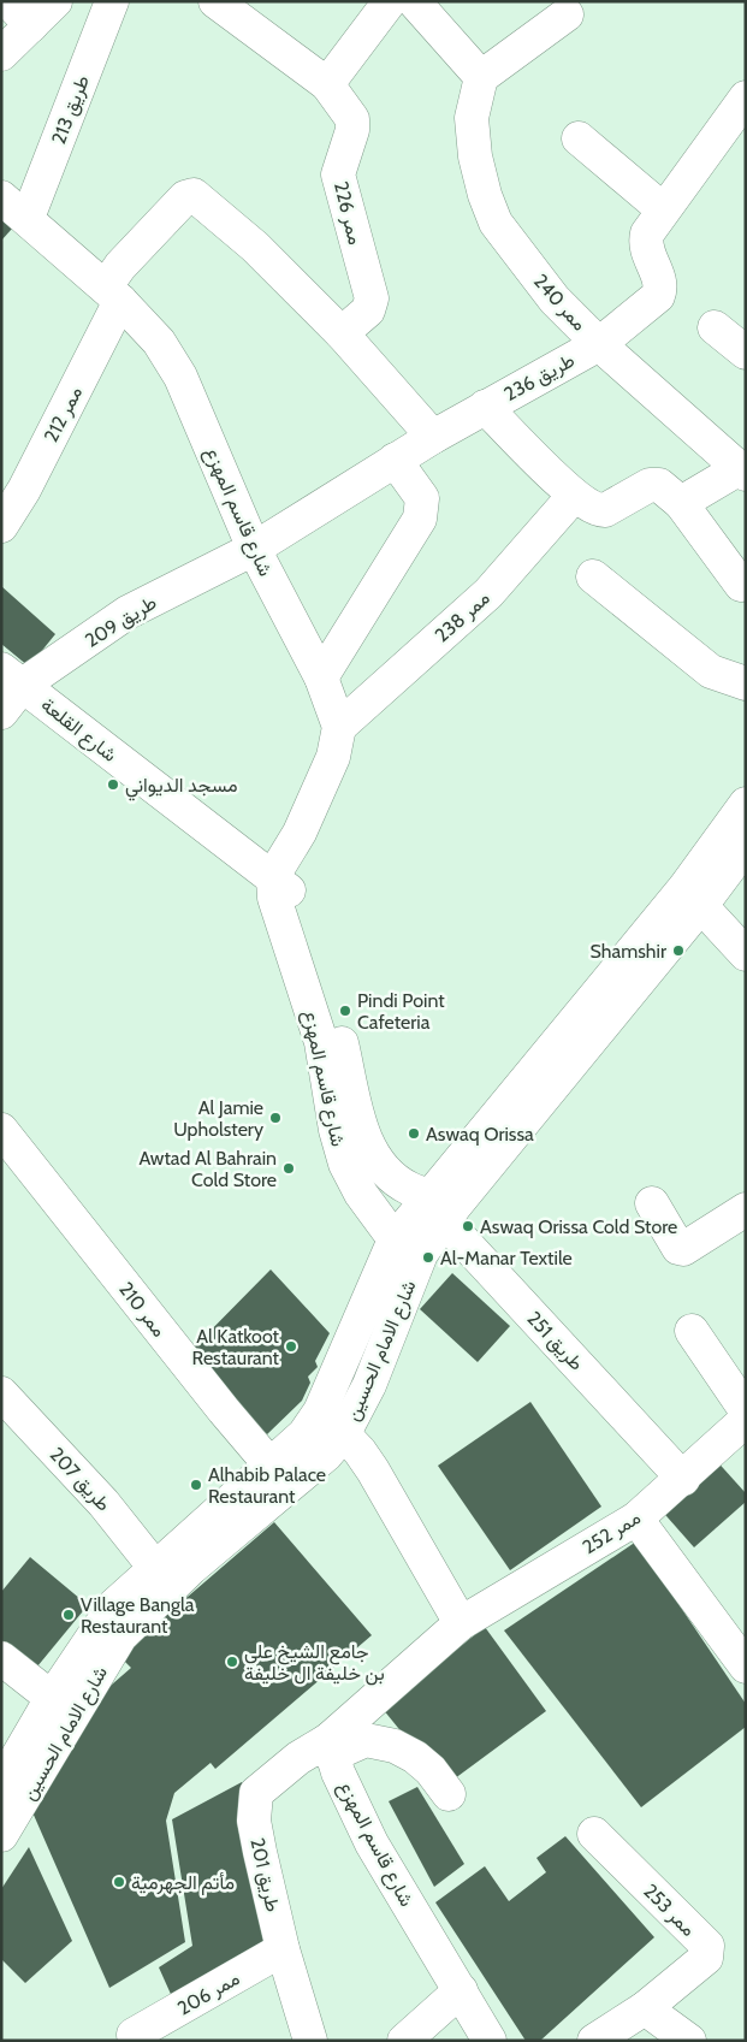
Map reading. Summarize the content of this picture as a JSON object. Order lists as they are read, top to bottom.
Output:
{
  "streets": {
    "street": [
      "طريق 213",
      "ممر 226",
      "ممر 240",
      "طريق 236",
      "ممر 212",
      "شارع قاسم المهزع",
      "ممر 238",
      "طريق 209",
      "شارع القلعة",
      "ممر 210",
      "طريق 251",
      "شارع الامام الحسين",
      "طريق 207",
      "ممر 252",
      "طريق 201",
      "ممر 253",
      "ممر 206"
    ]
  },
  "crossings": [
    ["طريق 213", "شارع قاسم المهزع"],
    ["ممر 240", "طريق 236"],
    ["طريق 236", "شارع قاسم المهزع"],
    ["طريق 236", "طريق 209"],
    ["ممر 212", "شارع قاسم المهزع"],
    ["شارع قاسم المهزع", "ممر 238"],
    ["شارع قاسم المهزع", "طريق 209"],
    ["شارع قاسم المهزع", "شارع القلعة"],
    ["شارع قاسم المهزع", "طريق 251"],
    ["شارع قاسم المهزع", "شارع الامام الحسين"],
    ["شارع قاسم المهزع", "طريق 201"],
    ["طريق 209", "شارع القلعة"],
    ["ممر 210", "شارع الامام الحسين"],
    ["طريق 251", "شارع الامام الحسين"],
    ["طريق 251", "ممر 252"],
    ["شارع الامام الحسين", "طريق 207"],
    ["طريق 201", "ممر 206"]
  ],
  "places": [
    "مسجد الديواني",
    "Shamshir",
    "Pindi Point Cafeteria",
    "Al Jamie Upholstery",
    "Aswaq Orissa",
    "Awtad Al Bahrain Cold Store",
    "Aswaq Orissa Cold Store",
    "Al-Manar Textile",
    "Al Katkoot Restaurant",
    "Alhabib Palace Restaurant",
    "Village Bangla Restaurant",
    "جامع الشيخ علي بن خليفة ال خليفة",
    "مأتم الجهرمية"
  ]
}
